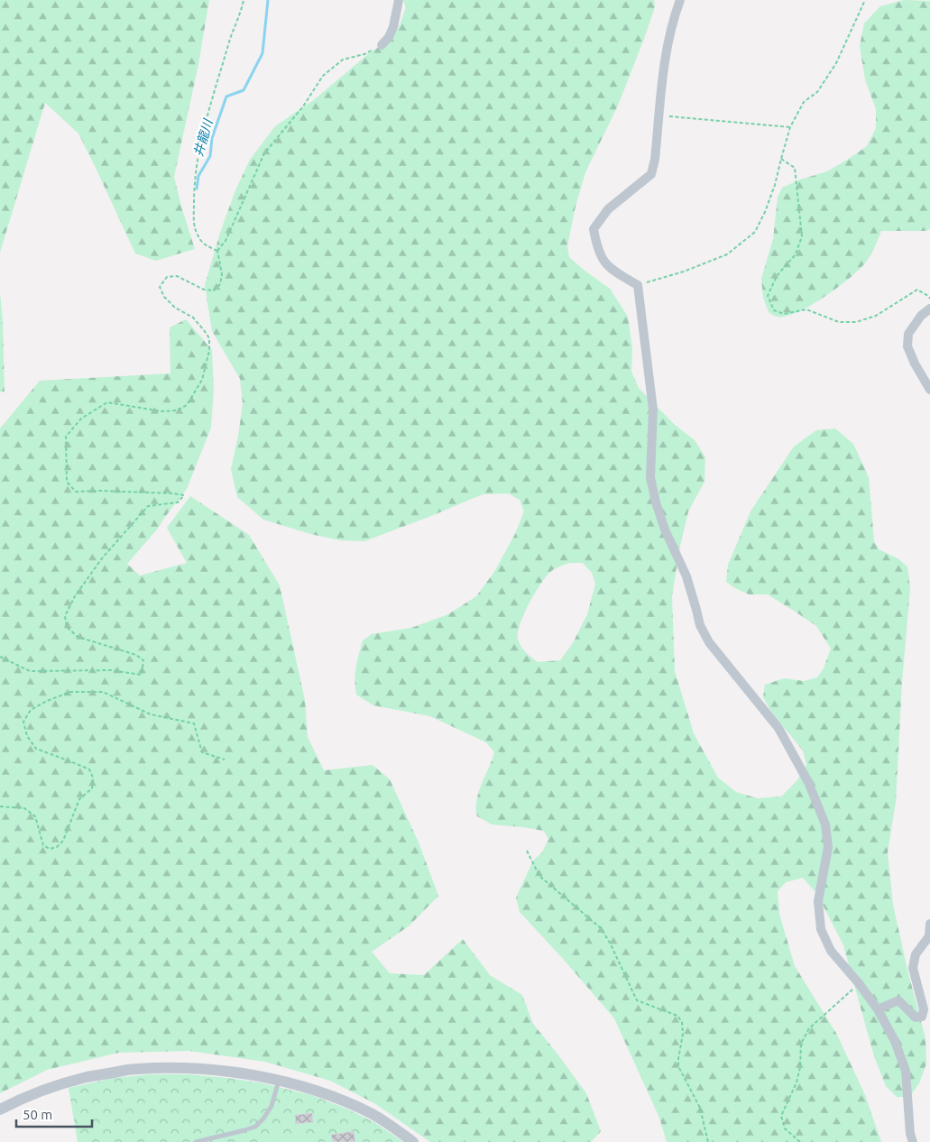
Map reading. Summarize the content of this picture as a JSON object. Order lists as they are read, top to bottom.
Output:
{
  "water": ["井龍川"],
  "scale_bar": "50 m"
}
